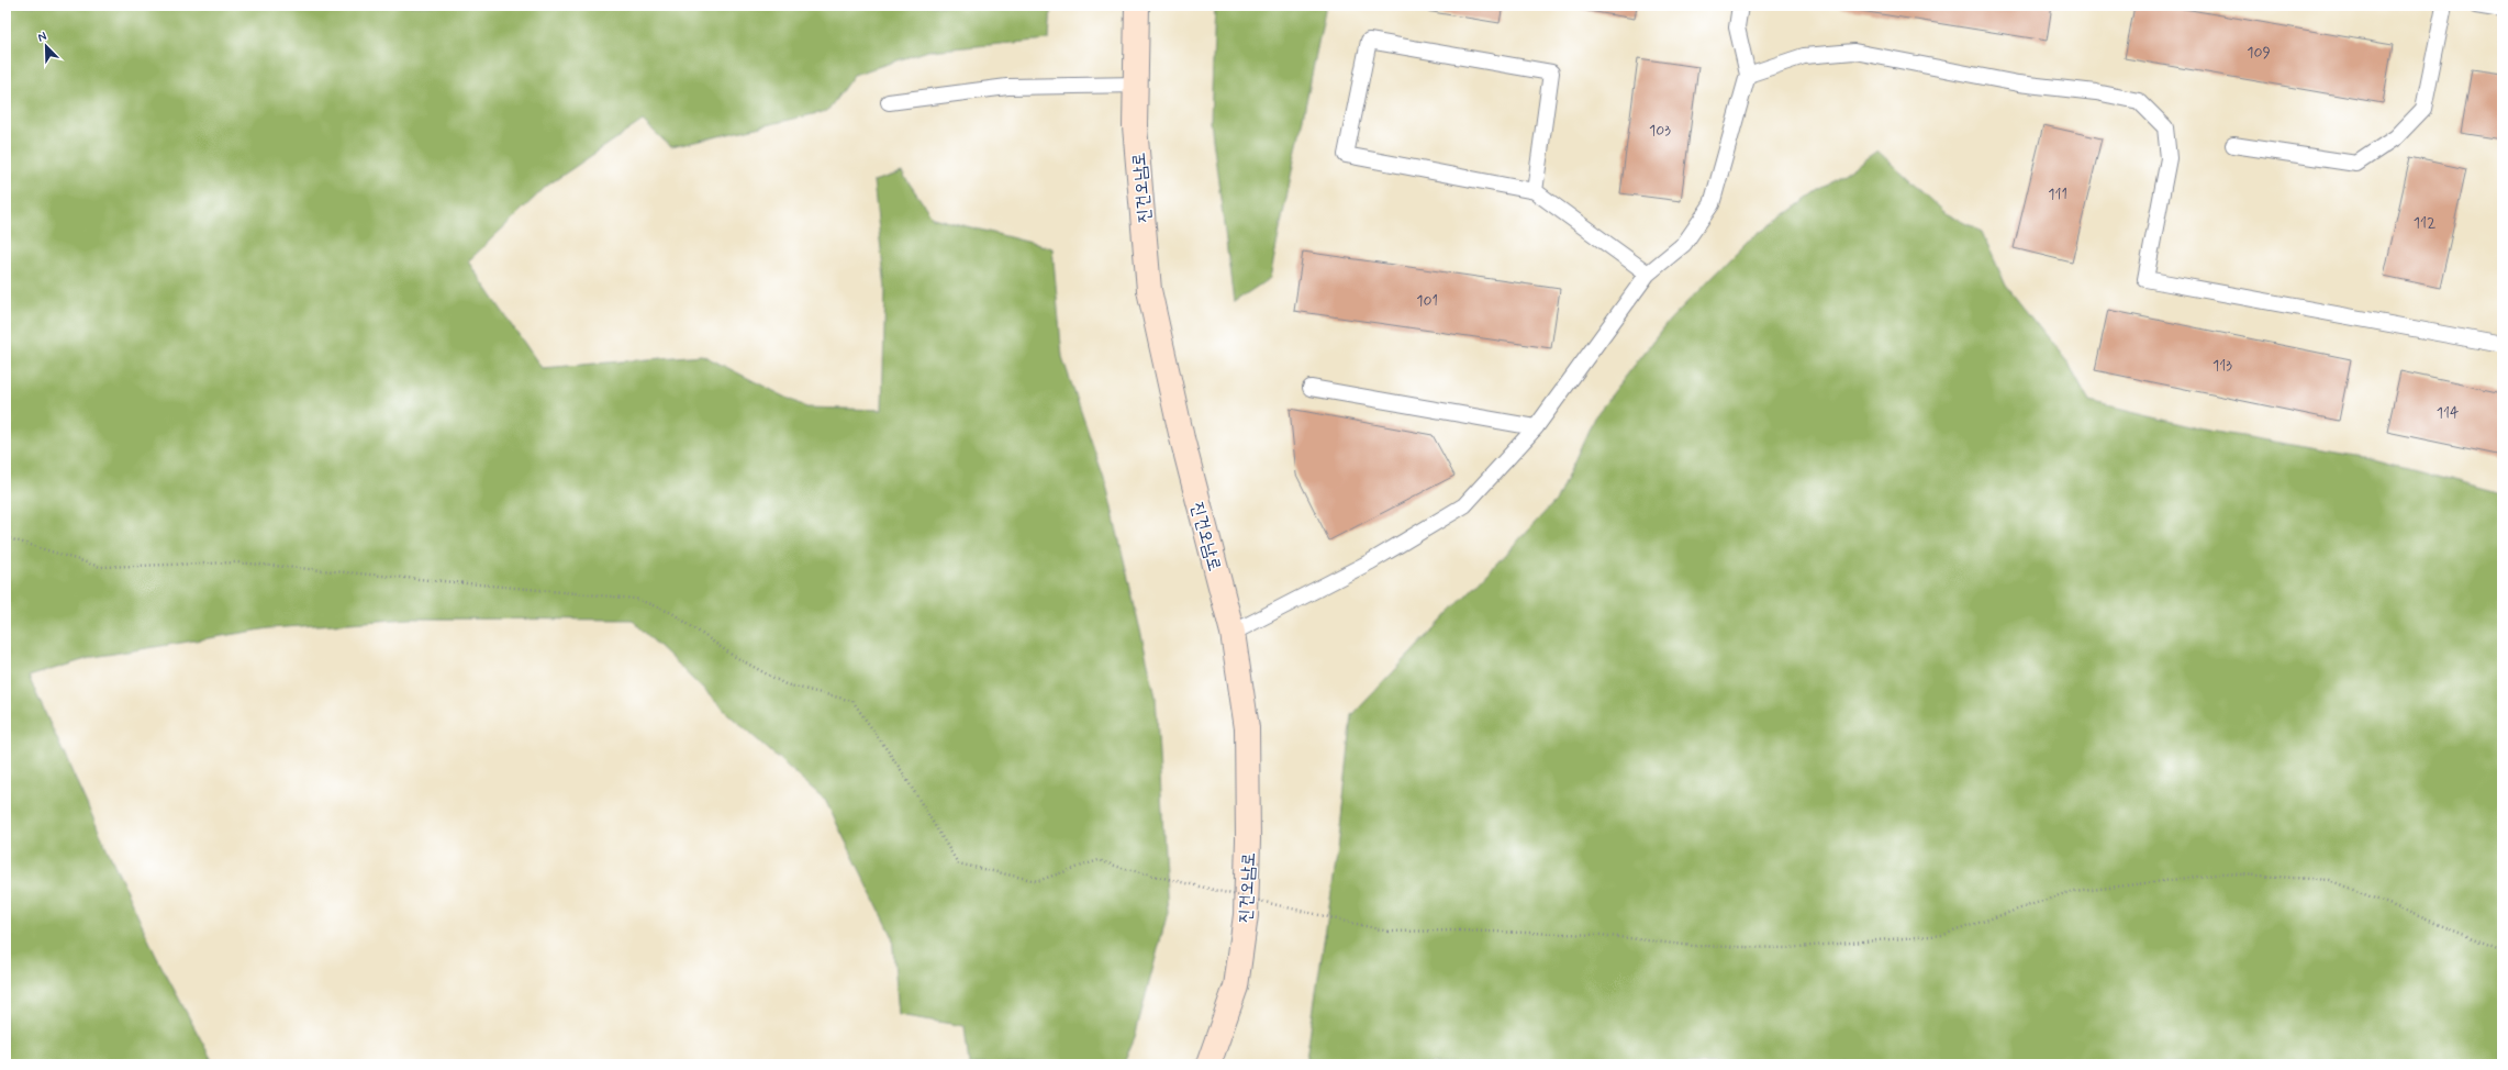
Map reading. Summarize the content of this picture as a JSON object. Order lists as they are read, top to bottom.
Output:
{
  "streets": {
    "main road": ["진건오남로"]
  },
  "house_numbers": [
    "109",
    "103",
    "111",
    "112",
    "101",
    "113",
    "114"
  ],
  "north": "top left"
}
